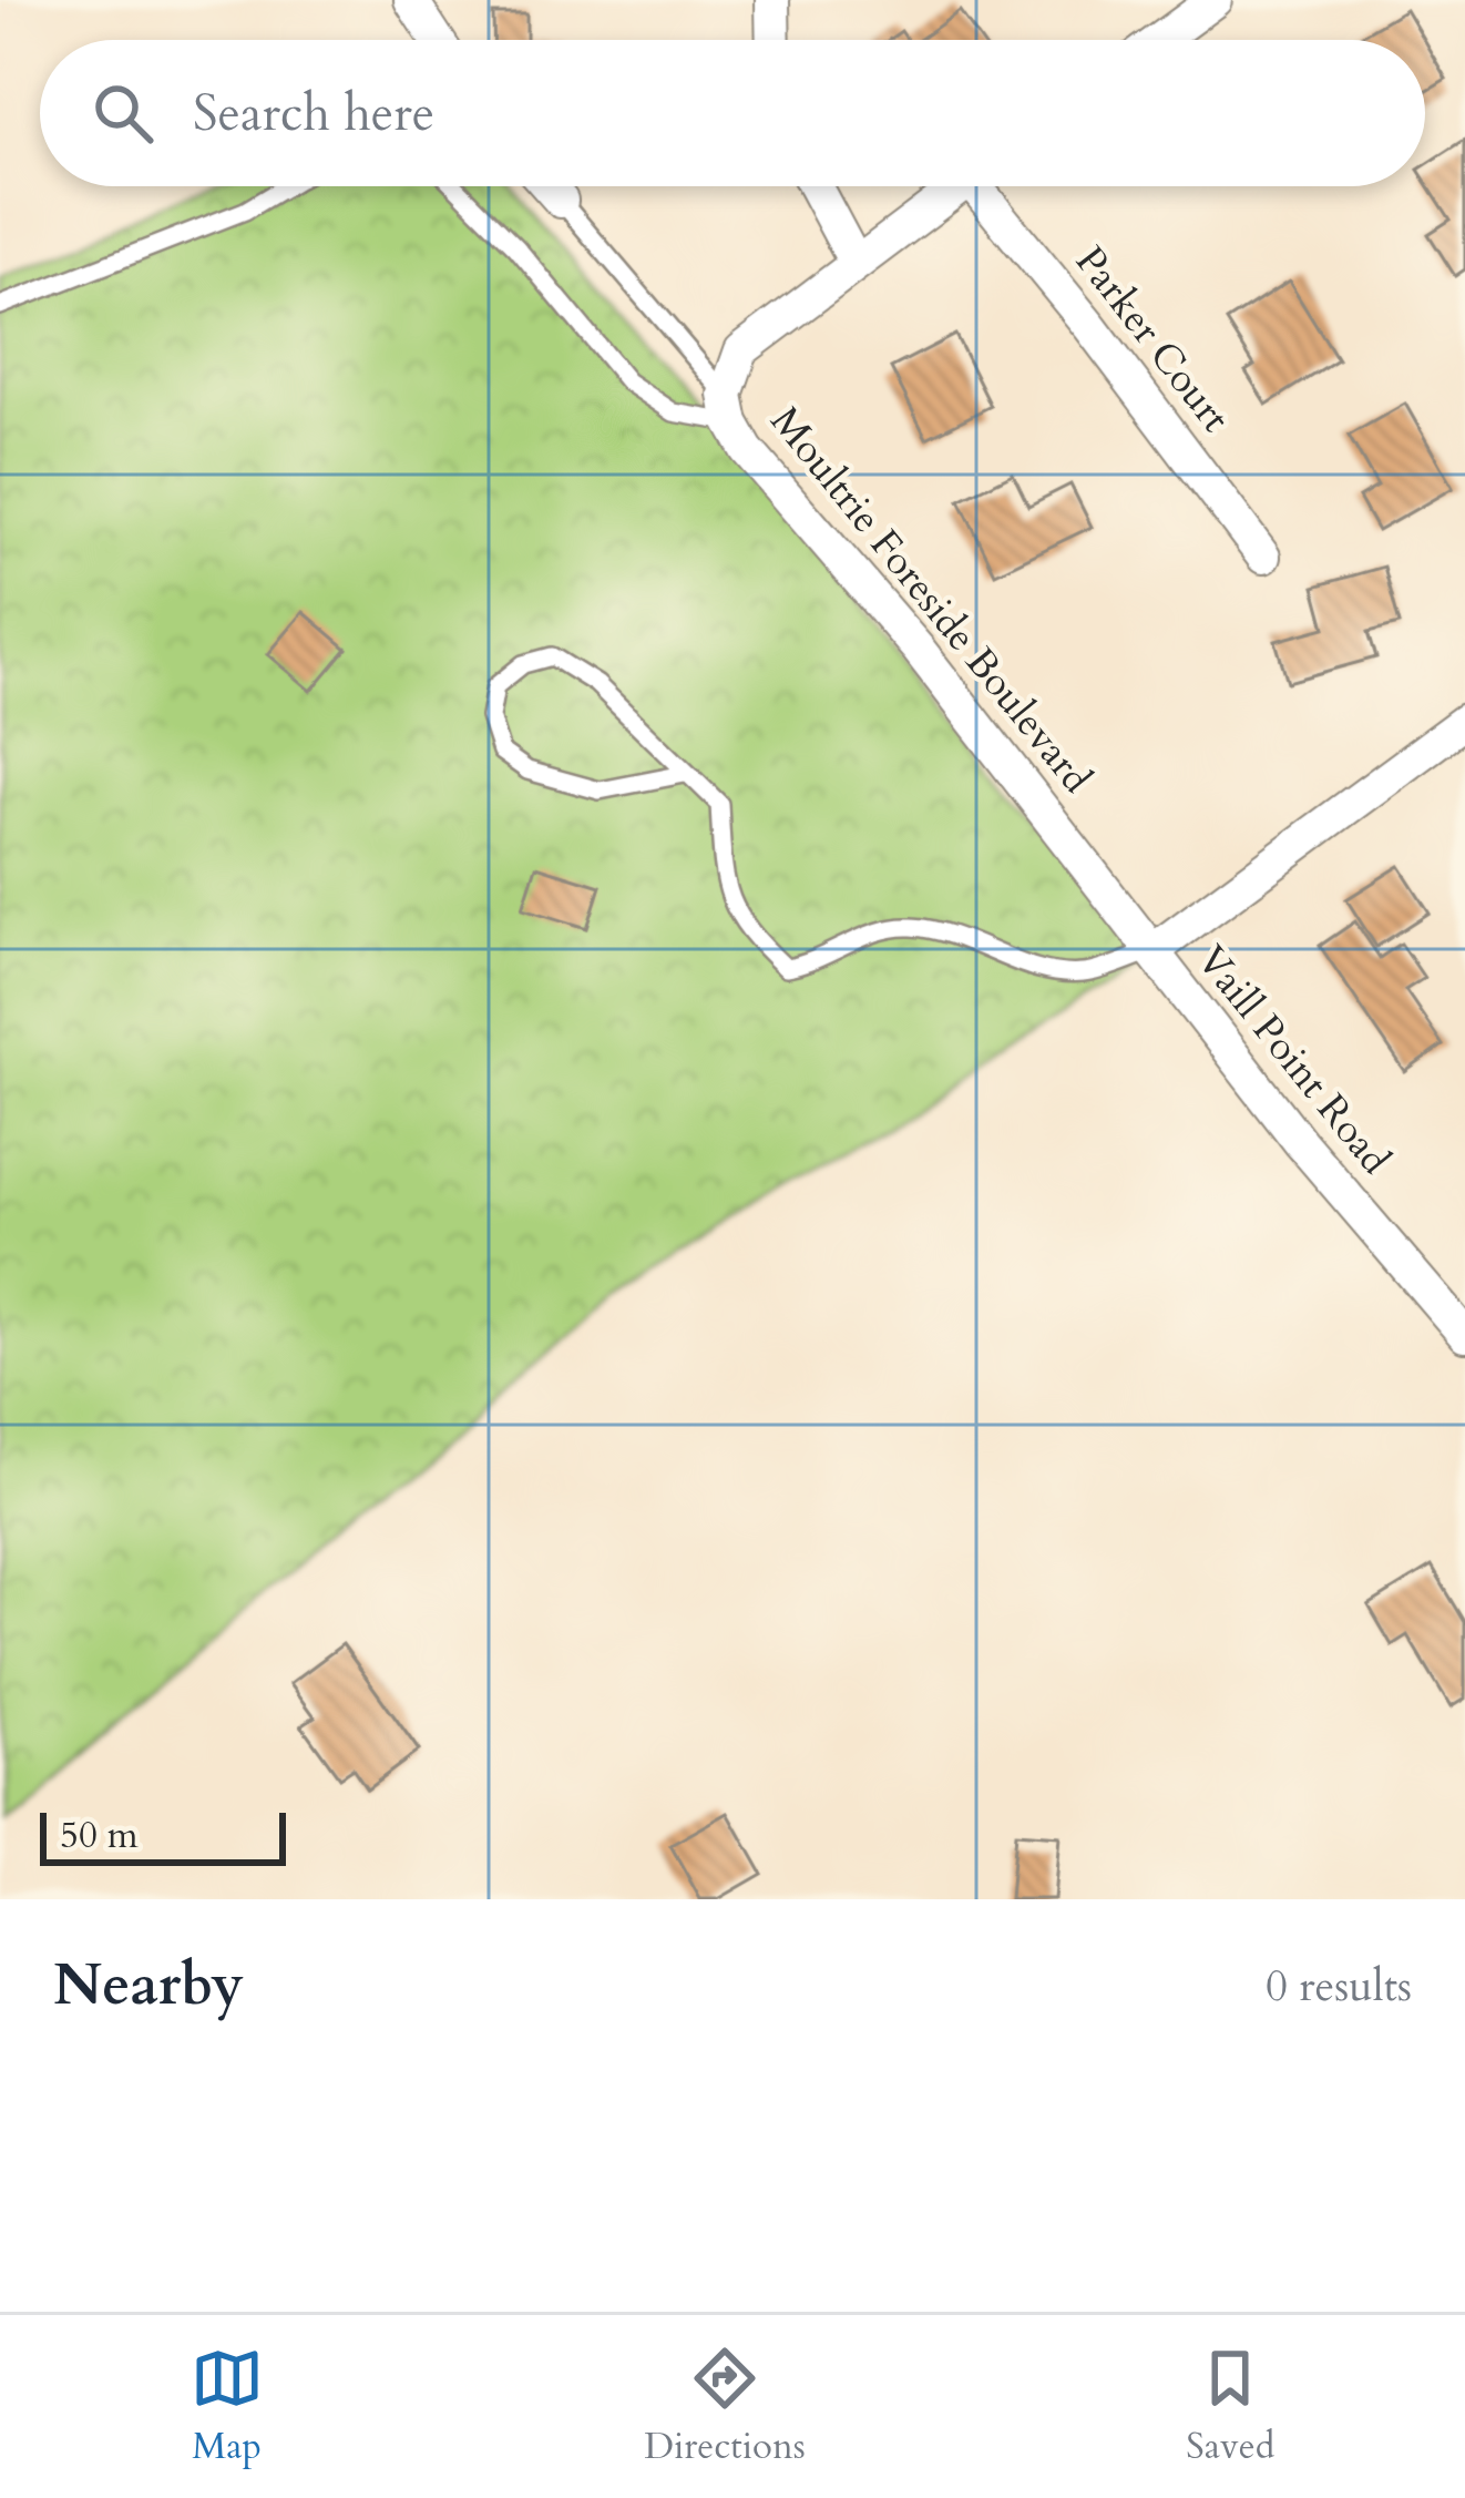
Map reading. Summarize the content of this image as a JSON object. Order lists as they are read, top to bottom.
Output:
{
  "streets": {
    "street": ["Parker Court", "Moultrie Foreside Boulevard", "Vaill Point Road"]
  },
  "crossings": [
    ["Moultrie Foreside Boulevard", "Vaill Point Road"]
  ],
  "scale_bar": "50 m",
  "page": {
    "search": "Search here",
    "scale": "50 m",
    "heading": ["Nearby", "0 results"],
    "nav": ["Map", "Directions", "Saved"]
  }
}
